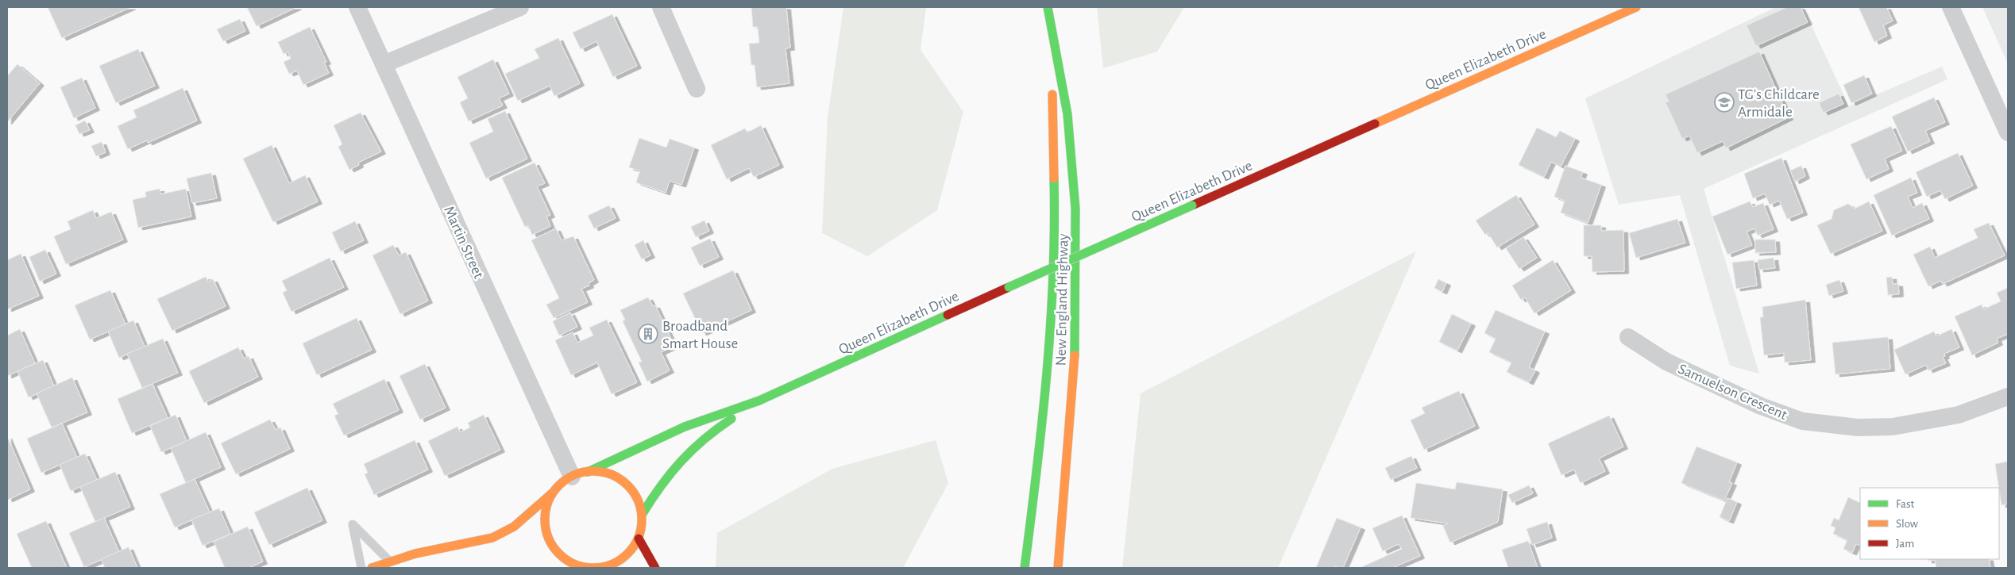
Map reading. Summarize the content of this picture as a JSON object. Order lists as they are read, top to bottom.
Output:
{
  "streets": {
    "main road": ["Queen Elizabeth Drive", "New England Highway"],
    "street": ["Martin Street", "Samuelson Crescent"]
  },
  "crossings": [
    ["Queen Elizabeth Drive", "Martin Street"]
  ],
  "places": {
    "school or university": ["TG's Childcare Armidale"],
    "building": ["Broadband Smart House"]
  },
  "legend": ["Fast", "Slow", "Jam"]
}
